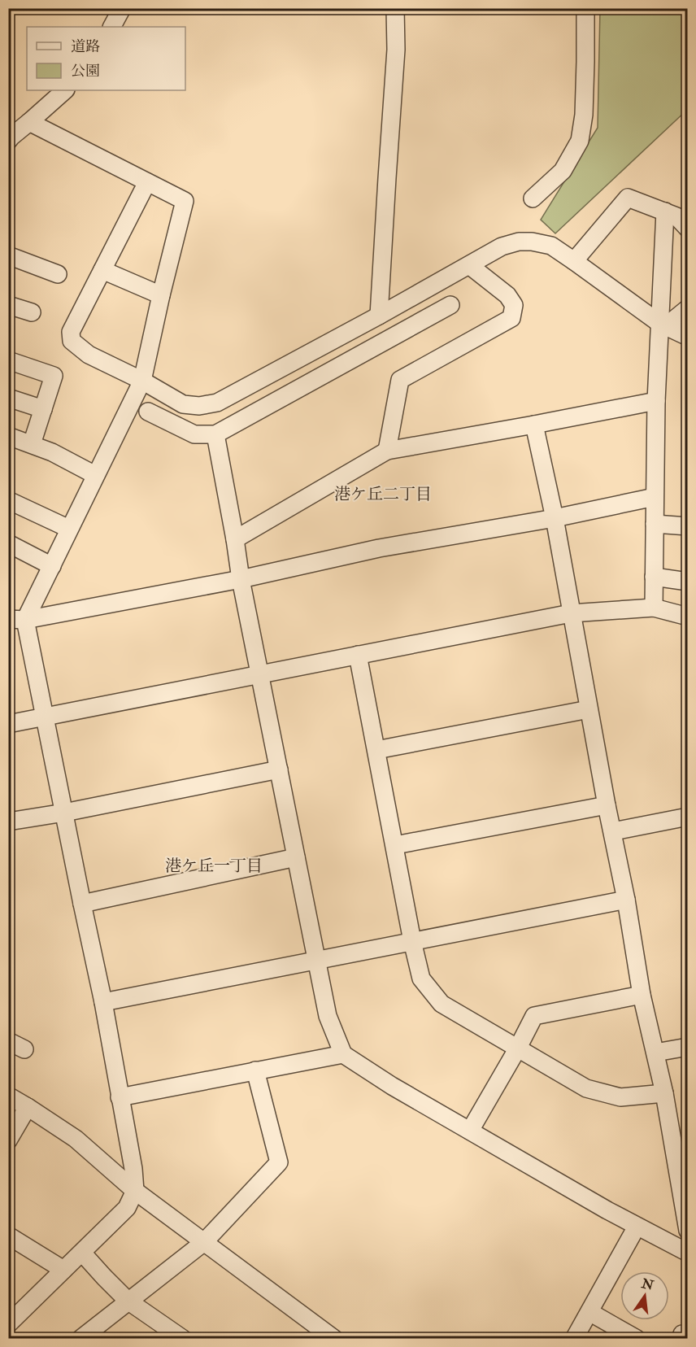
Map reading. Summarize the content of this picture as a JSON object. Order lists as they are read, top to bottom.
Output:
{
  "districts": ["港ケ丘二丁目", "港ケ丘一丁目"],
  "legend": ["道路", "公園"],
  "north": "top"
}
